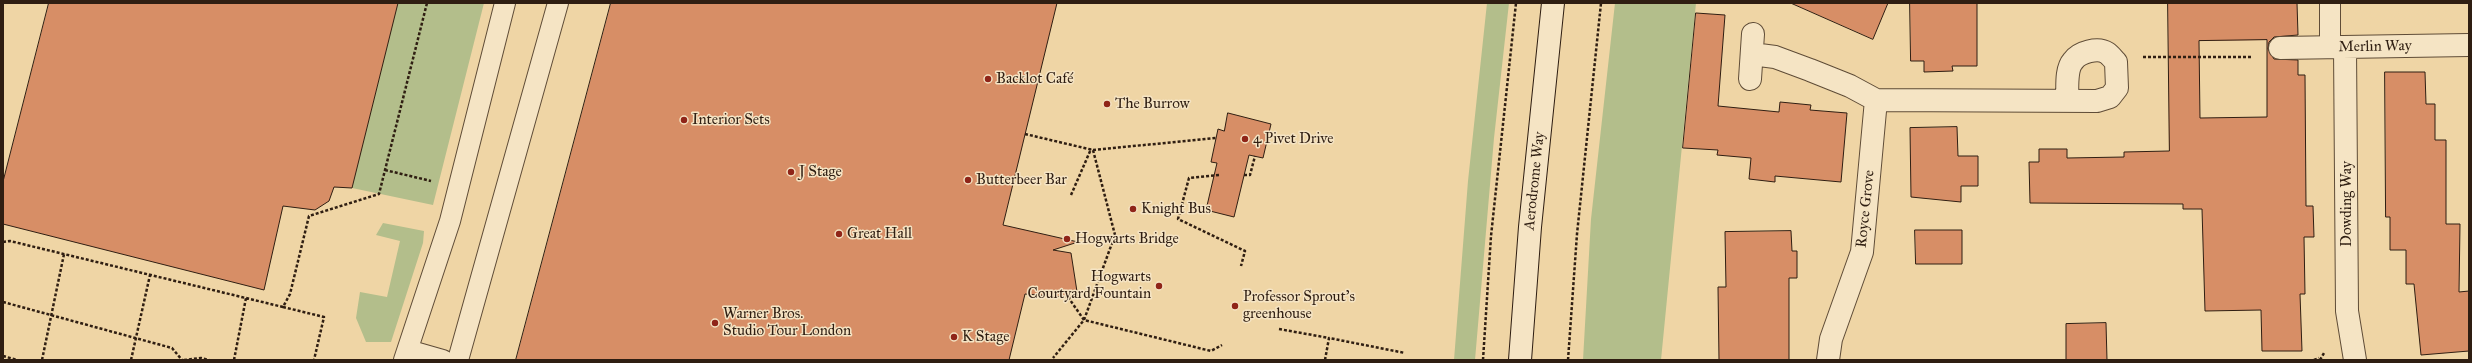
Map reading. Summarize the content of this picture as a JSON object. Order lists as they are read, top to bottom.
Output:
{
  "streets": {
    "street": [
      "Merlin Way",
      "Aerodrome Way",
      "Dowding Way",
      "Royce Grove"
    ]
  },
  "crossings": [
    ["Merlin Way", "Dowding Way"]
  ],
  "places": [
    "Backlot Café",
    "The Burrow",
    "Interior Sets",
    "4 Pivet Drive",
    "J Stage",
    "Butterbeer Bar",
    "Knight Bus",
    "Great Hall",
    "Hogwarts Bridge",
    "Hogwarts Courtyard Fountain",
    "Professor Sprout’s greenhouse",
    "Warner Bros. Studio Tour London",
    "K Stage"
  ]
}
